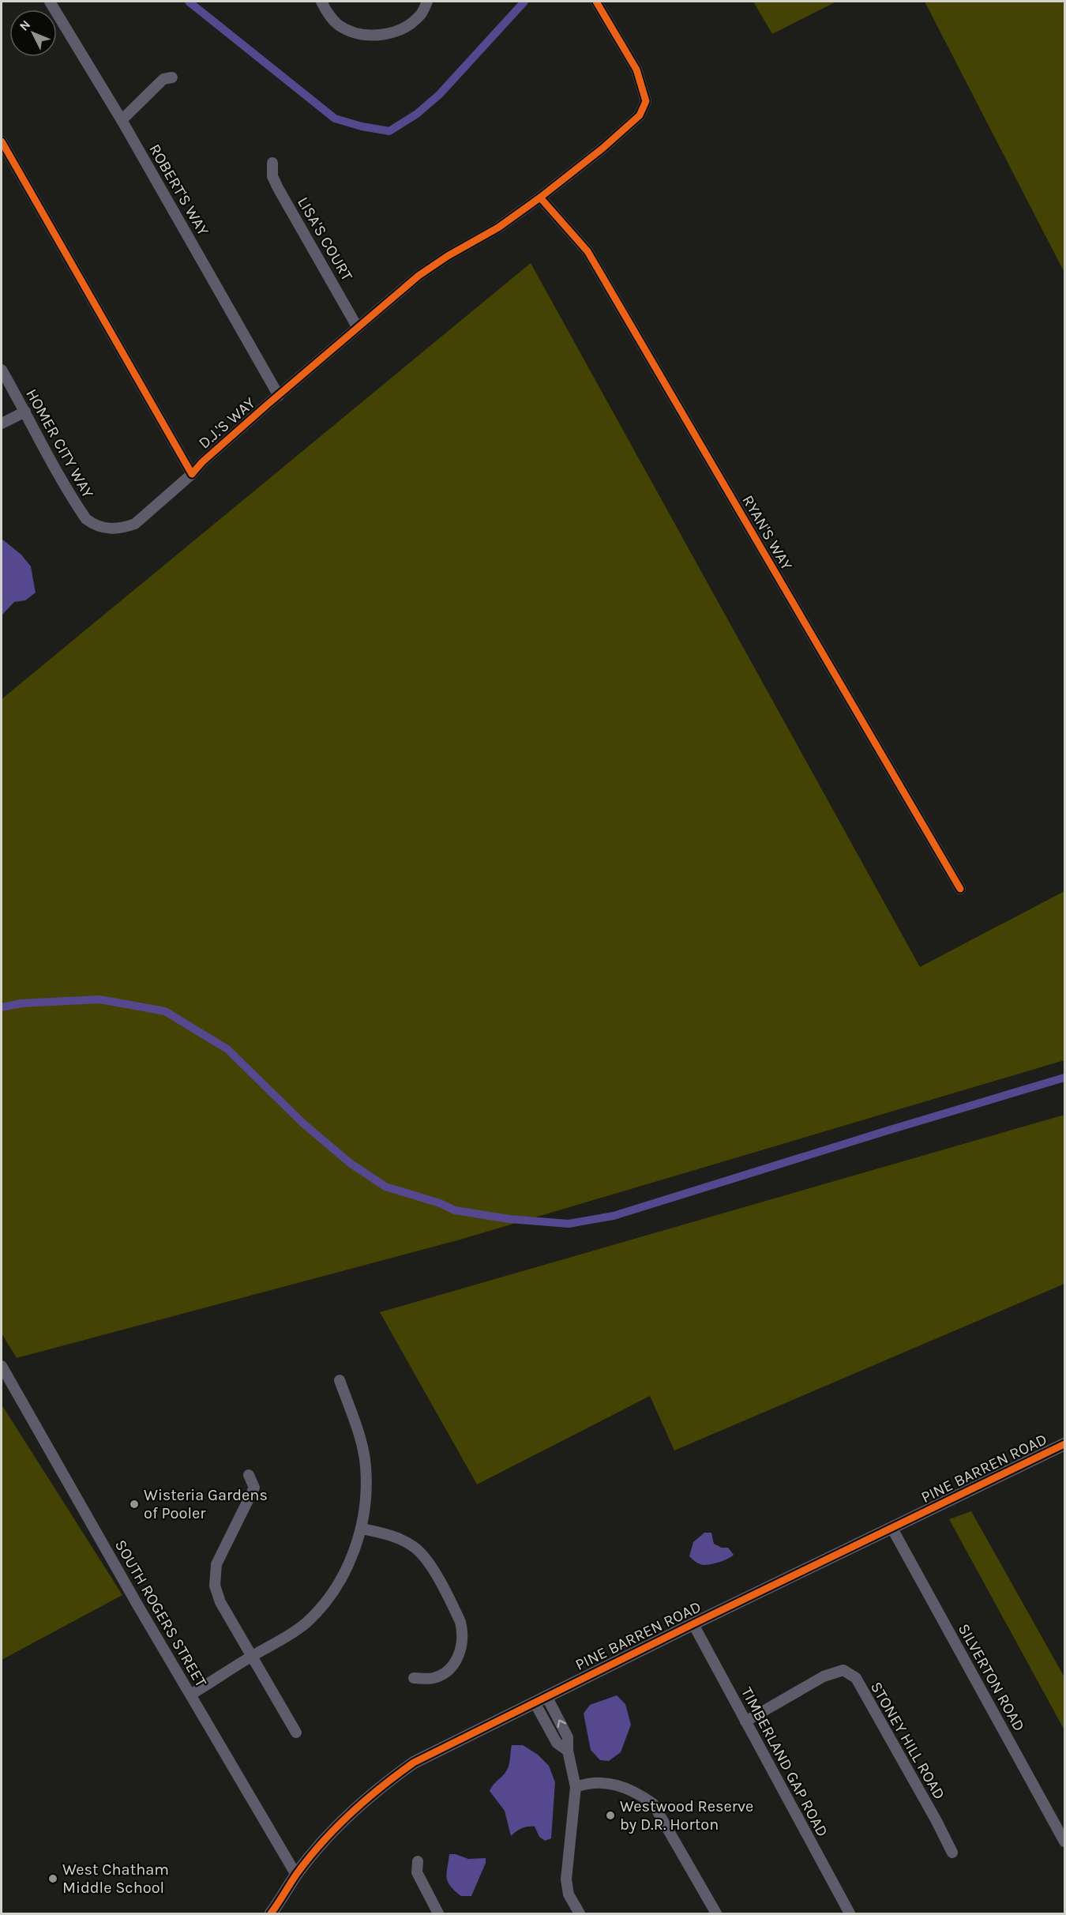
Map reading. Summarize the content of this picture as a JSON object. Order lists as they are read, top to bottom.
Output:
{
  "streets": {
    "main road": ["PINE BARREN ROAD"],
    "street": [
      "ROBERT'S WAY",
      "LISA'S COURT",
      "D.J.'S WAY",
      "HOMER CITY WAY",
      "RYAN'S WAY",
      "SOUTH ROGERS STREET",
      "SILVERTON ROAD",
      "STONEY HILL ROAD",
      "TIMBERLAND GAP ROAD"
    ]
  },
  "crossings": [
    ["ROBERT'S WAY", "D.J.'S WAY"],
    ["LISA'S COURT", "D.J.'S WAY"],
    ["D.J.'S WAY", "HOMER CITY WAY"],
    ["D.J.'S WAY", "RYAN'S WAY"],
    ["PINE BARREN ROAD", "SOUTH ROGERS STREET"],
    ["PINE BARREN ROAD", "SILVERTON ROAD"],
    ["PINE BARREN ROAD", "TIMBERLAND GAP ROAD"],
    ["STONEY HILL ROAD", "TIMBERLAND GAP ROAD"]
  ],
  "places": ["Wisteria Gardens of Pooler", "Westwood Reserve by D.R. Horton", "West Chatham Middle School"],
  "north": "top left"
}
